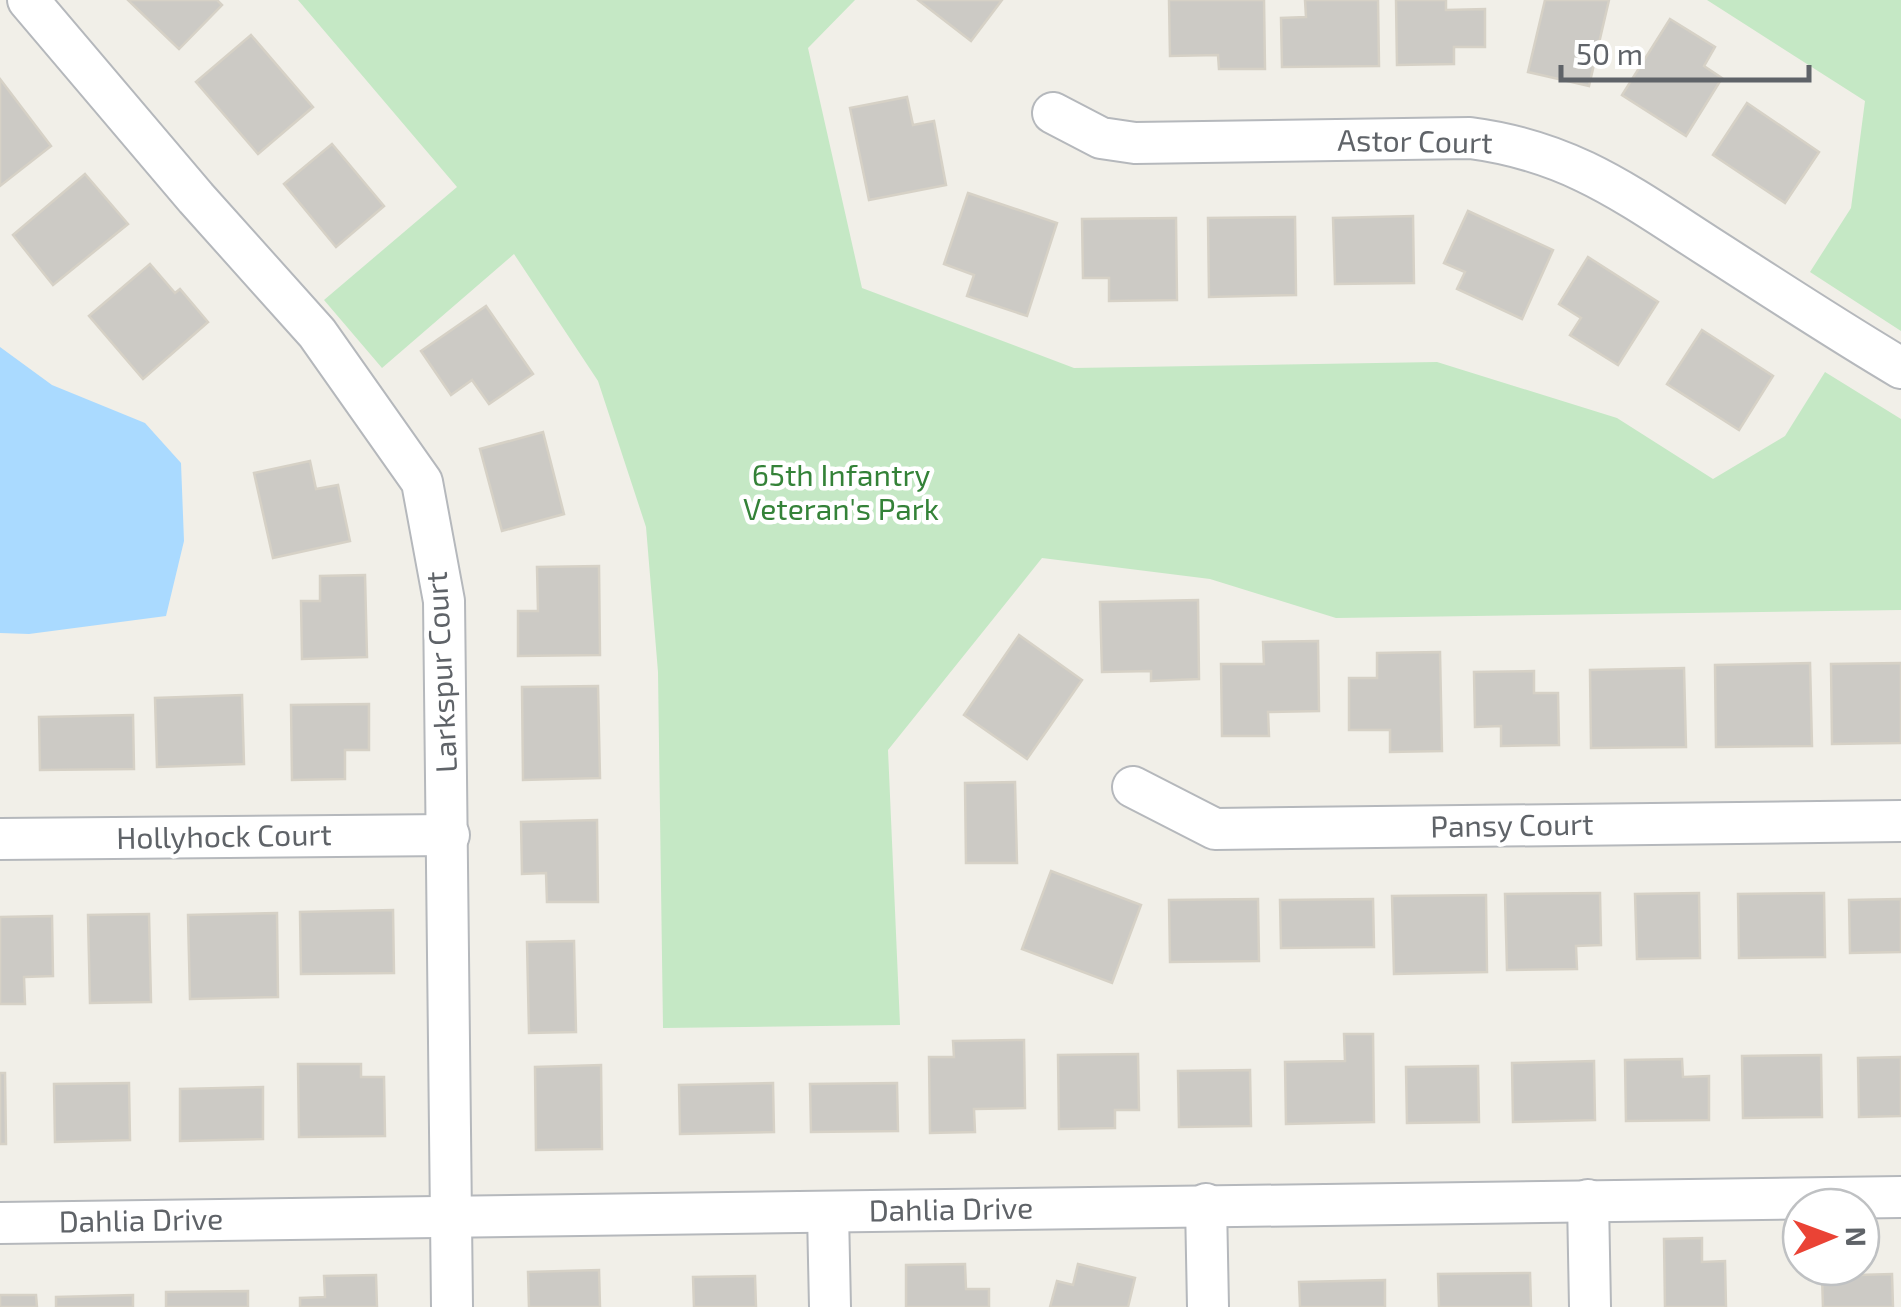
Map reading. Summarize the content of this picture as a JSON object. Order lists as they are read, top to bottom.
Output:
{
  "streets": {
    "street": [
      "Astor Court",
      "Larkspur Court",
      "Pansy Court",
      "Hollyhock Court",
      "Dahlia Drive"
    ]
  },
  "crossings": [
    ["Larkspur Court", "Hollyhock Court"],
    ["Larkspur Court", "Dahlia Drive"]
  ],
  "parks": ["65th Infantry Veteran's Park"],
  "scale_bar": "50 m",
  "north": "right"
}
